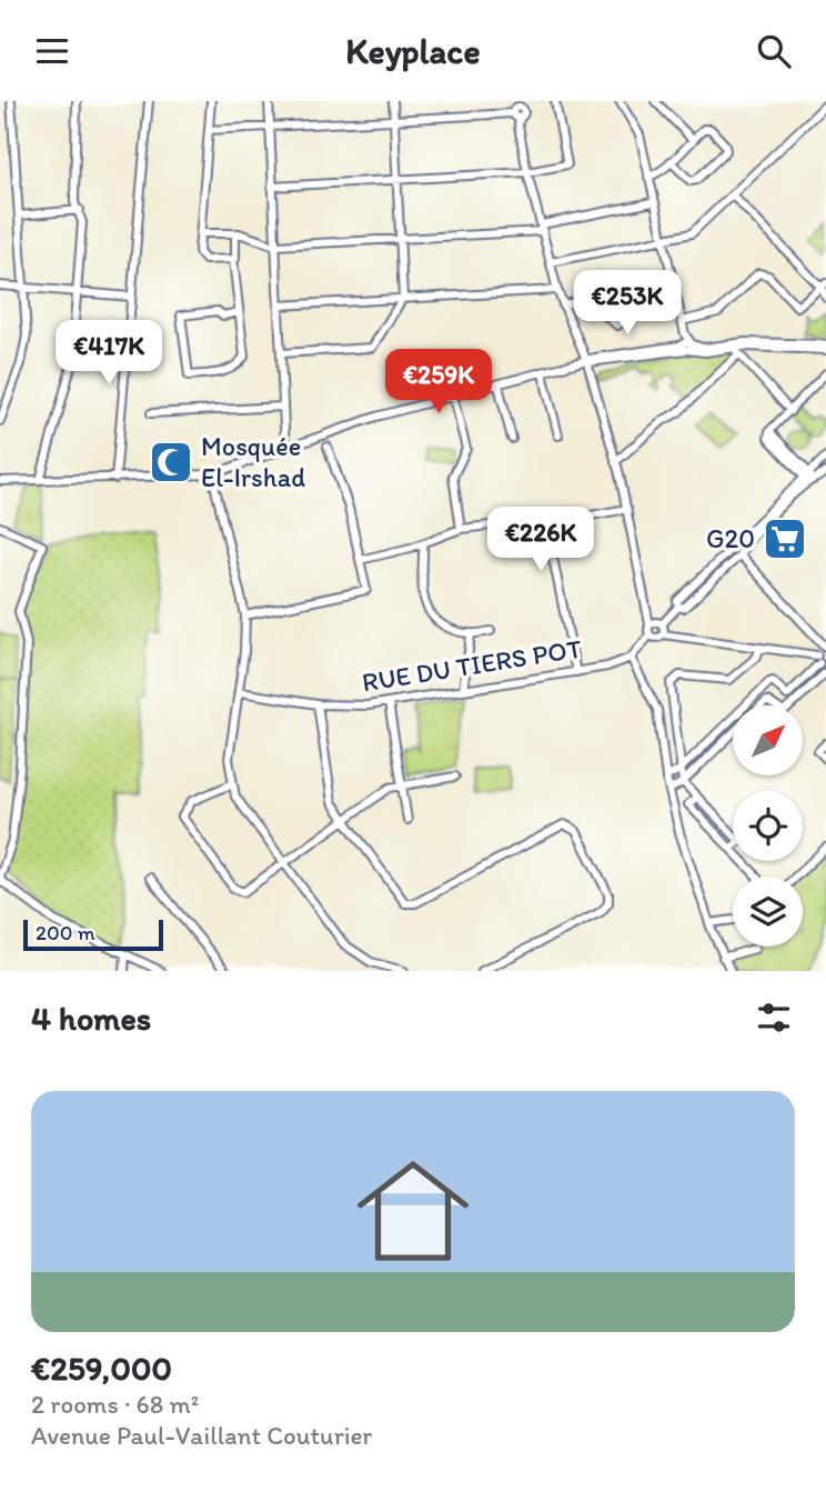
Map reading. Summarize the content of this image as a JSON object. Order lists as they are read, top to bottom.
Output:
{
  "streets": {
    "street": ["RUE DU TIERS POT"]
  },
  "places": {
    "mosque": ["Mosquée El-Irshad"],
    "supermarket": ["G20"]
  },
  "scale_bar": "200 m",
  "north": "top right",
  "page": {
    "header": "Keyplace",
    "price": [
      "€253K",
      "€417K",
      "€259K",
      "€226K"
    ],
    "scale": "200 m",
    "heading": "4 homes",
    "list": [
      {
        "name": "€259,000",
        "note": "2 rooms · 68 m² · Avenue Paul-Vaillant Couturier"
      }
    ]
  }
}
